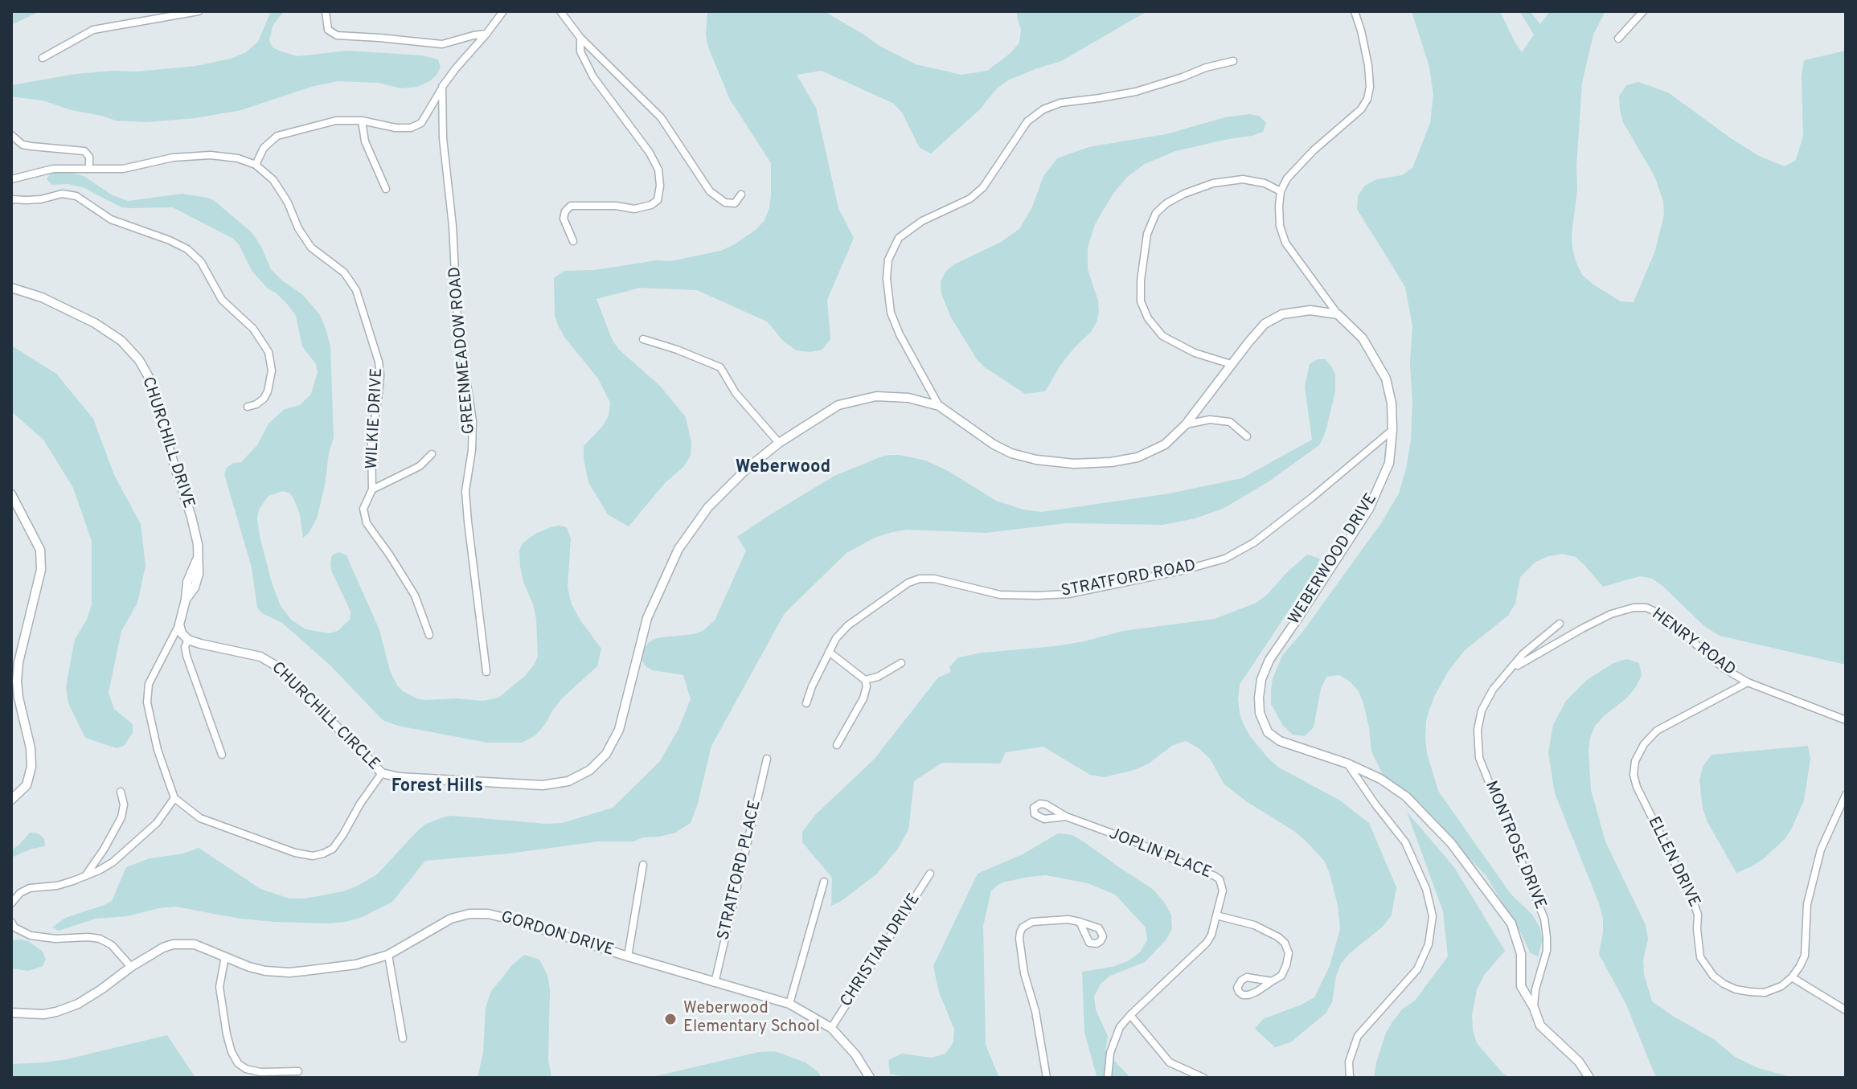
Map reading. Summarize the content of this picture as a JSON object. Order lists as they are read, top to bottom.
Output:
{
  "streets": {
    "street": [
      "GREENMEADOW ROAD",
      "WILKIE DRIVE",
      "CHURCHILL DRIVE",
      "WEBERWOOD DRIVE",
      "STRATFORD ROAD",
      "HENRY ROAD",
      "CHURCHILL CIRCLE",
      "MONTROSE DRIVE",
      "JOPLIN PLACE",
      "ELLEN DRIVE",
      "STRATFORD PLACE",
      "GORDON DRIVE",
      "CHRISTIAN DRIVE"
    ]
  },
  "crossings": [
    ["WEBERWOOD DRIVE", "STRATFORD ROAD"],
    ["WEBERWOOD DRIVE", "MONTROSE DRIVE"],
    ["HENRY ROAD", "MONTROSE DRIVE"],
    ["HENRY ROAD", "ELLEN DRIVE"],
    ["STRATFORD PLACE", "GORDON DRIVE"],
    ["GORDON DRIVE", "CHRISTIAN DRIVE"]
  ],
  "districts": ["Weberwood", "Forest Hills"],
  "places": ["Weberwood Elementary School"]
}
